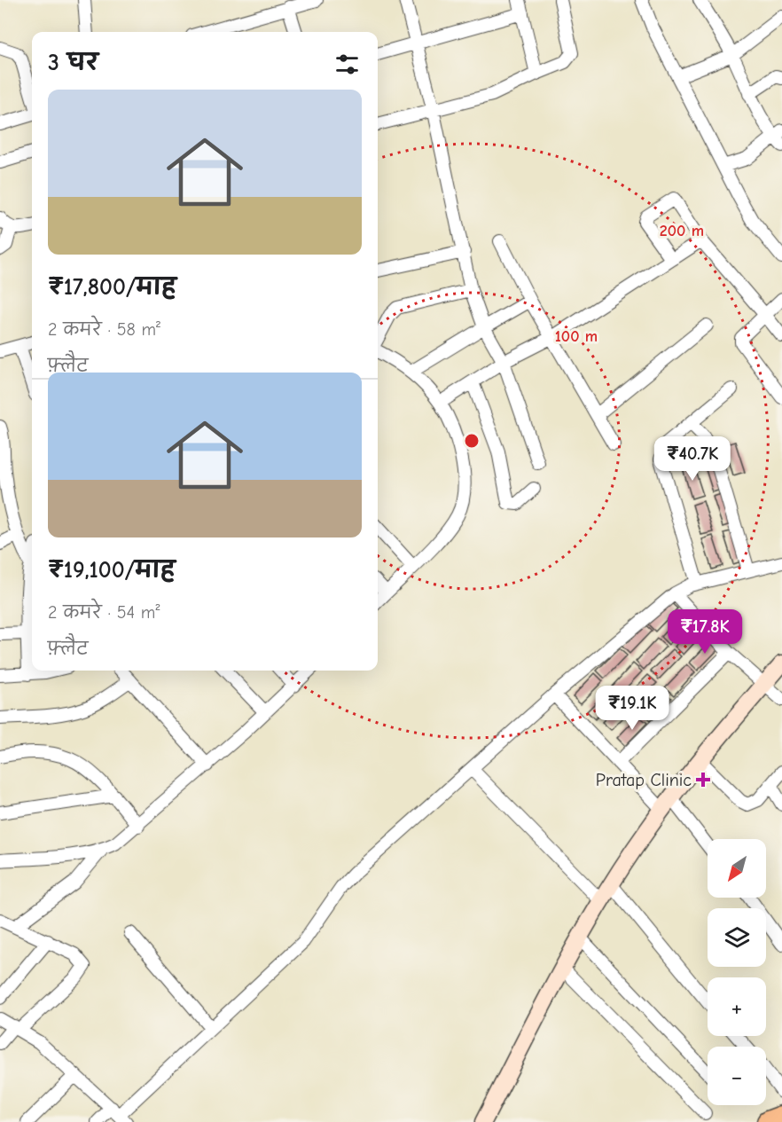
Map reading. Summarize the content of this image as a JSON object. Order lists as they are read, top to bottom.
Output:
{
  "places": {
    "health": ["Pratap Clinic"]
  },
  "north": "bottom left",
  "page": {
    "heading": "3 घर",
    "list": [
      {
        "name": "₹17,800/माह",
        "note": "2 कमरे · 58 m² · फ़्लैट"
      },
      {
        "name": "₹19,100/माह",
        "note": "2 कमरे · 54 m² · फ़्लैट"
      }
    ],
    "price": ["₹40.7K", "₹17.8K", "₹19.1K"],
    "map_buttons": ["+", "−"]
  },
  "rings": ["200 m", "100 m"]
}
